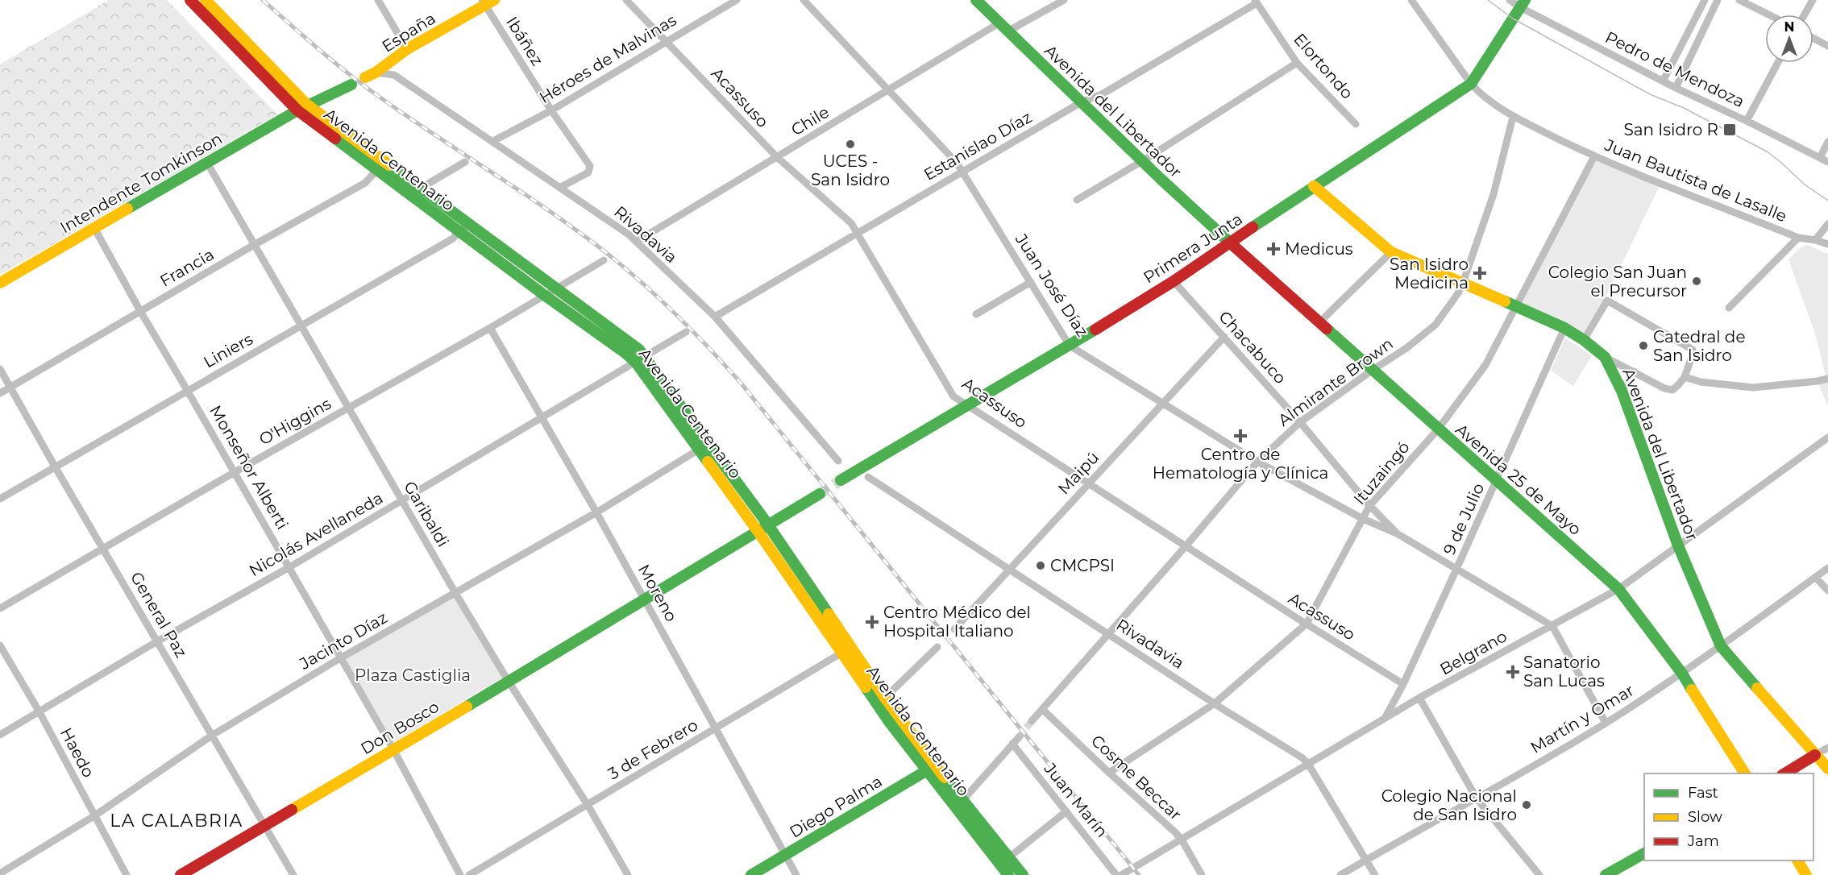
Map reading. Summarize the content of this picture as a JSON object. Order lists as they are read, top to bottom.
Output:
{
  "streets": {
    "main road": [
      "España",
      "Avenida del Libertador",
      "Avenida Centenario",
      "Intendente Tomkinson",
      "Primera Junta",
      "Avenida 25 de Mayo",
      "Don Bosco",
      "Diego Palma"
    ],
    "street": [
      "Ibáñez",
      "Héroes de Malvinas",
      "Elortondo",
      "Pedro de Mendoza",
      "Acassuso",
      "Chile",
      "Estanislao Díaz",
      "Juan Bautista de Lasalle",
      "Rivadavia",
      "Francia",
      "Juan José Díaz",
      "Chacabuco",
      "Liniers",
      "Almirante Brown",
      "O'Higgins",
      "Monseñor Alberti",
      "Maipú",
      "Ituzaingó",
      "Garibaldi",
      "9 de Julio",
      "Nicolás Avellaneda",
      "Moreno",
      "General Paz",
      "Jacinto Díaz",
      "Belgrano",
      "Martín y Omar",
      "3 de Febrero",
      "Haedo",
      "Cosme Beccar",
      "Juan Marín"
    ]
  },
  "crossings": [
    ["España", "Ibáñez"],
    ["España", "Rivadavia"],
    ["Ibáñez", "Héroes de Malvinas"],
    ["Ibáñez", "Rivadavia"],
    ["Héroes de Malvinas", "Acassuso"],
    ["Héroes de Malvinas", "Rivadavia"],
    ["Elortondo", "Estanislao Díaz"],
    ["Pedro de Mendoza", "Primera Junta"],
    ["Acassuso", "Chile"],
    ["Acassuso", "Estanislao Díaz"],
    ["Acassuso", "Primera Junta"],
    ["Acassuso", "Almirante Brown"],
    ["Acassuso", "Maipú"],
    ["Acassuso", "Ituzaingó"],
    ["Acassuso", "9 de Julio"],
    ["Avenida del Libertador", "Chile"],
    ["Avenida del Libertador", "Estanislao Díaz"],
    ["Avenida del Libertador", "Primera Junta"],
    ["Avenida del Libertador", "Almirante Brown"],
    ["Avenida del Libertador", "Ituzaingó"],
    ["Avenida del Libertador", "Avenida 25 de Mayo"],
    ["Avenida del Libertador", "9 de Julio"],
    ["Avenida del Libertador", "Belgrano"],
    ["Avenida del Libertador", "Martín y Omar"],
    ["Chile", "Rivadavia"],
    ["Chile", "Juan José Díaz"],
    ["Estanislao Díaz", "Rivadavia"],
    ["Estanislao Díaz", "Juan José Díaz"],
    ["Avenida Centenario", "Intendente Tomkinson"],
    ["Avenida Centenario", "Francia"],
    ["Avenida Centenario", "Liniers"],
    ["Avenida Centenario", "O'Higgins"],
    ["Avenida Centenario", "Nicolás Avellaneda"],
    ["Avenida Centenario", "Jacinto Díaz"],
    ["Avenida Centenario", "Don Bosco"],
    ["Avenida Centenario", "3 de Febrero"],
    ["Avenida Centenario", "Diego Palma"],
    ["Juan Bautista de Lasalle", "Primera Junta"],
    ["Juan Bautista de Lasalle", "Almirante Brown"],
    ["Juan Bautista de Lasalle", "Ituzaingó"],
    ["Intendente Tomkinson", "Monseñor Alberti"],
    ["Intendente Tomkinson", "Garibaldi"],
    ["Rivadavia", "Almirante Brown"],
    ["Rivadavia", "Maipú"],
    ["Rivadavia", "Ituzaingó"],
    ["Rivadavia", "Belgrano"],
    ["Rivadavia", "Martín y Omar"],
    ["Primera Junta", "Juan José Díaz"],
    ["Primera Junta", "Chacabuco"],
    ["Primera Junta", "Avenida 25 de Mayo"],
    ["Francia", "Monseñor Alberti"],
    ["Francia", "Garibaldi"],
    ["Francia", "General Paz"],
    ["Juan José Díaz", "Chacabuco"],
    ["Juan José Díaz", "Almirante Brown"],
    ["Juan José Díaz", "Maipú"],
    ["Juan José Díaz", "Ituzaingó"],
    ["Chacabuco", "Almirante Brown"],
    ["Chacabuco", "Maipú"],
    ["Chacabuco", "Ituzaingó"],
    ["Chacabuco", "9 de Julio"],
    ["Chacabuco", "Belgrano"],
    ["Liniers", "Monseñor Alberti"],
    ["Liniers", "Garibaldi"],
    ["Liniers", "General Paz"],
    ["Almirante Brown", "Avenida 25 de Mayo"],
    ["Almirante Brown", "Cosme Beccar"],
    ["O'Higgins", "Monseñor Alberti"],
    ["O'Higgins", "Garibaldi"],
    ["O'Higgins", "Moreno"],
    ["O'Higgins", "General Paz"],
    ["Monseñor Alberti", "Nicolás Avellaneda"],
    ["Monseñor Alberti", "Jacinto Díaz"],
    ["Monseñor Alberti", "Don Bosco"],
    ["Ituzaingó", "Avenida 25 de Mayo"],
    ["Ituzaingó", "Cosme Beccar"],
    ["Avenida 25 de Mayo", "9 de Julio"],
    ["Avenida 25 de Mayo", "Belgrano"],
    ["Avenida 25 de Mayo", "Martín y Omar"],
    ["Garibaldi", "Nicolás Avellaneda"],
    ["Garibaldi", "Jacinto Díaz"],
    ["Garibaldi", "Don Bosco"],
    ["Garibaldi", "3 de Febrero"],
    ["9 de Julio", "Belgrano"],
    ["Nicolás Avellaneda", "Moreno"],
    ["Nicolás Avellaneda", "General Paz"],
    ["Nicolás Avellaneda", "Haedo"],
    ["Moreno", "Jacinto Díaz"],
    ["Moreno", "Don Bosco"],
    ["Moreno", "3 de Febrero"],
    ["Moreno", "Diego Palma"],
    ["General Paz", "Jacinto Díaz"],
    ["General Paz", "Don Bosco"],
    ["Jacinto Díaz", "Haedo"],
    ["Belgrano", "Cosme Beccar"]
  ],
  "districts": ["LA CALABRIA"],
  "parks": ["Plaza Castiglia"],
  "places": {
    "transit": ["San Isidro R"],
    "other": [
      "UCES - San Isidro",
      "Colegio San Juan el Precursor",
      "Catedral de San Isidro",
      "CMCPSI",
      "Colegio Nacional de San Isidro"
    ],
    "health": [
      "Medicus",
      "San Isidro Medicina",
      "Centro de Hematología y Clínica",
      "Centro Médico del Hospital Italiano",
      "Sanatorio San Lucas"
    ]
  },
  "legend": ["Fast", "Slow", "Jam"],
  "north": "top"
}
